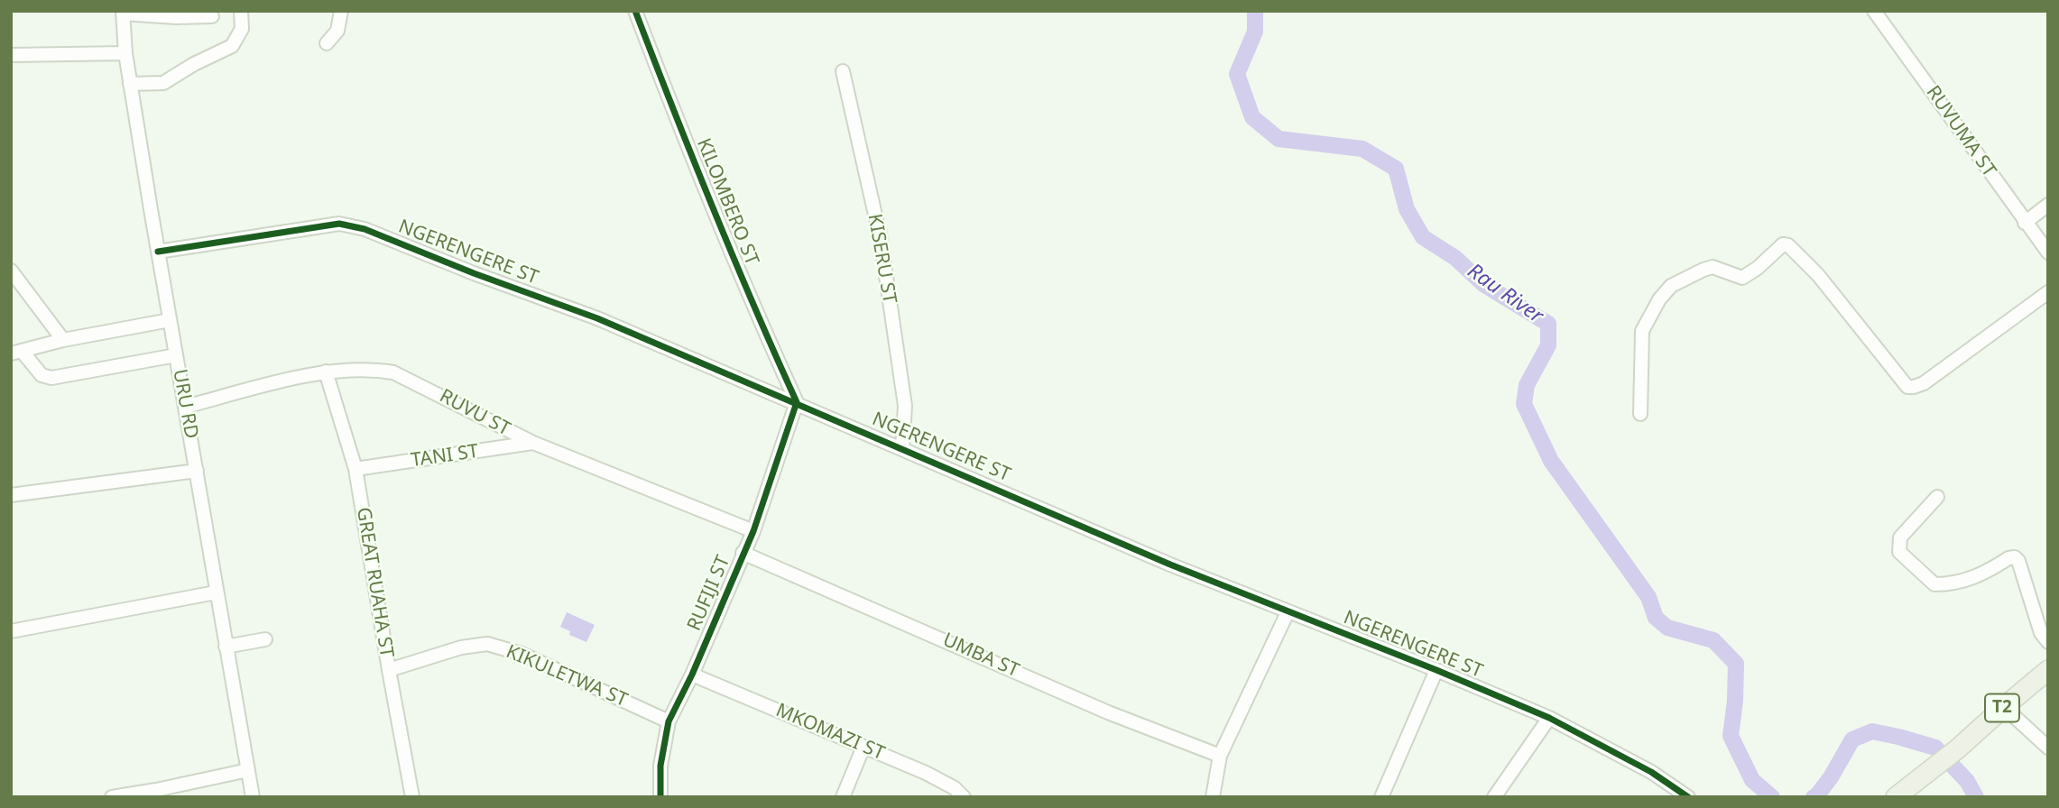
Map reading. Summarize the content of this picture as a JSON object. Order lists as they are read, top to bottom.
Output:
{
  "streets": {
    "highway": ["T2"],
    "street": [
      "RUVUMA ST",
      "KILOMBERO ST",
      "NGERENGERE ST",
      "KISERU ST",
      "URU RD",
      "RUVU ST",
      "TANI ST",
      "GREAT RUAHA ST",
      "RUFIJI ST",
      "UMBA ST",
      "KIKULETWA ST",
      "MKOMAZI ST"
    ]
  },
  "crossings": [
    ["KILOMBERO ST", "NGERENGERE ST"],
    ["KILOMBERO ST", "RUFIJI ST"],
    ["NGERENGERE ST", "KISERU ST"],
    ["NGERENGERE ST", "URU RD"],
    ["NGERENGERE ST", "RUFIJI ST"],
    ["URU RD", "RUVU ST"],
    ["RUVU ST", "TANI ST"],
    ["RUVU ST", "GREAT RUAHA ST"],
    ["RUVU ST", "RUFIJI ST"],
    ["TANI ST", "GREAT RUAHA ST"],
    ["GREAT RUAHA ST", "KIKULETWA ST"],
    ["RUFIJI ST", "UMBA ST"],
    ["RUFIJI ST", "KIKULETWA ST"],
    ["RUFIJI ST", "MKOMAZI ST"]
  ],
  "water": ["Rau River"]
}
